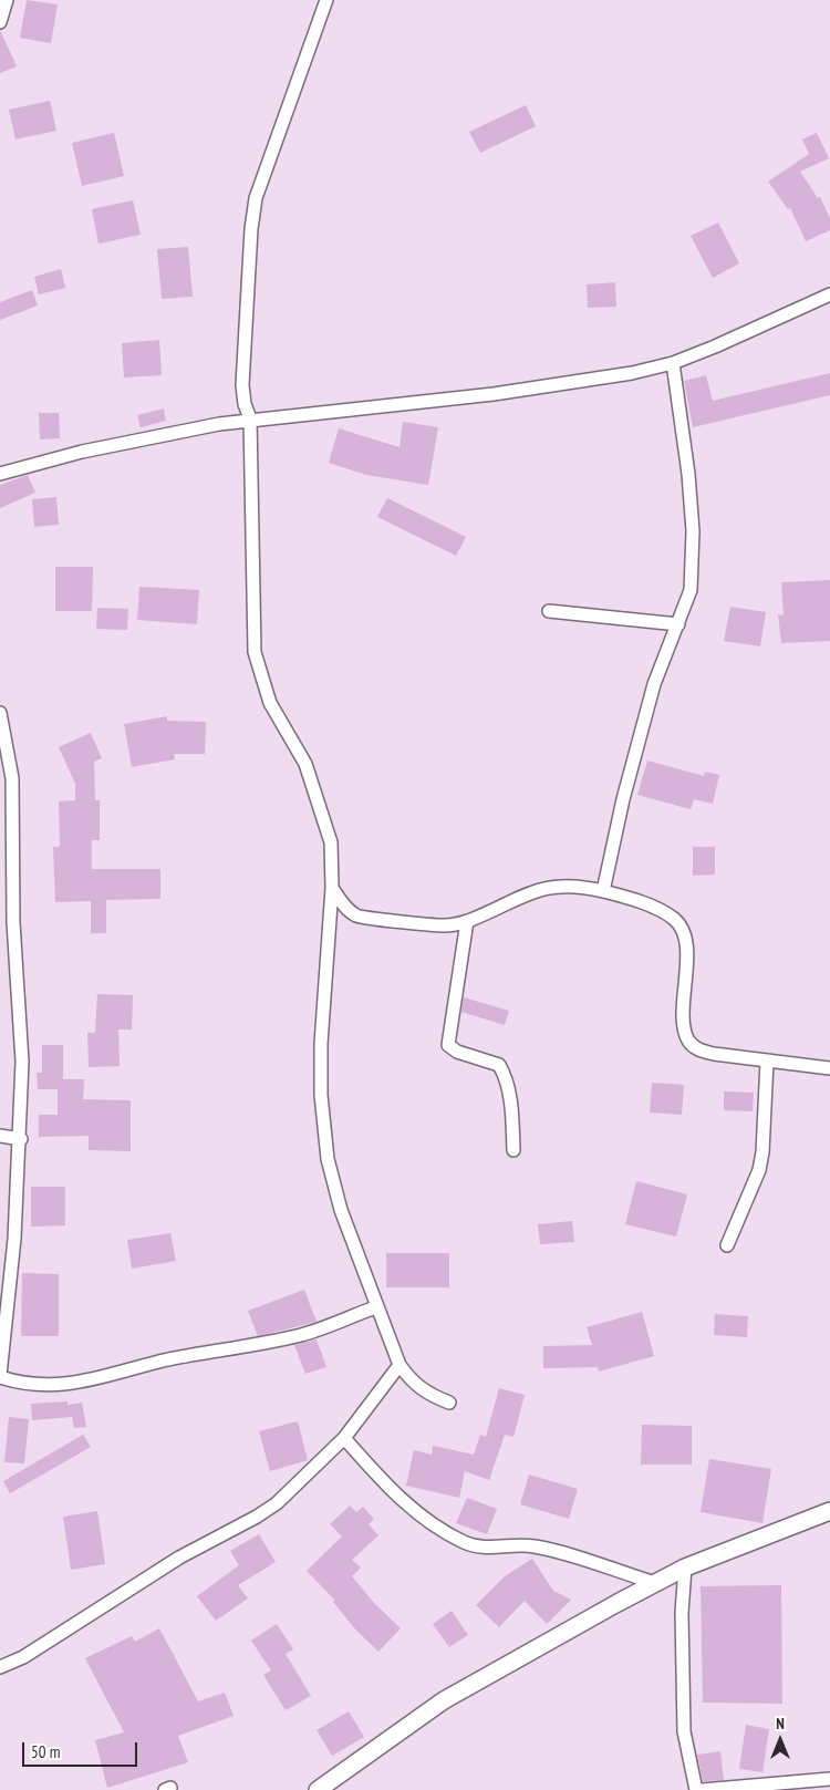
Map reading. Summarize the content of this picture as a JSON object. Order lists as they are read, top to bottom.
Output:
{
  "scale_bar": "50 m",
  "north": "top"
}
